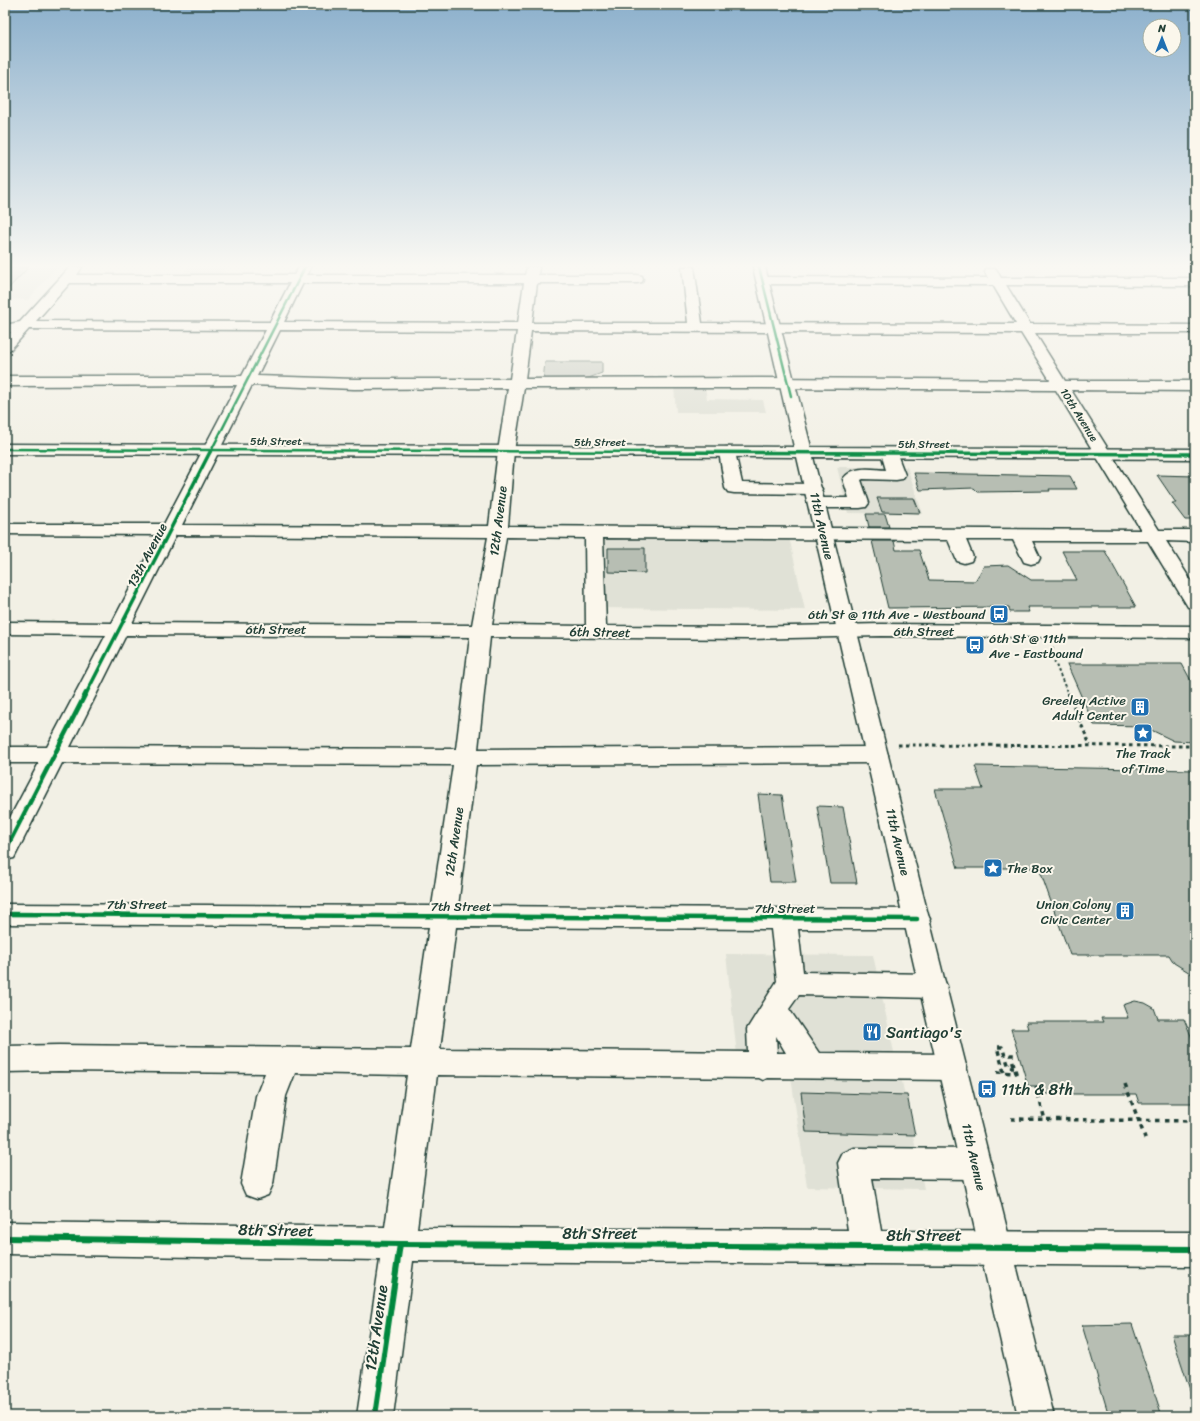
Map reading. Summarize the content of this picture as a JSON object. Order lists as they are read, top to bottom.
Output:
{
  "streets": {
    "street": [
      "10th Avenue",
      "5th Street",
      "12th Avenue",
      "11th Avenue",
      "13th Avenue",
      "6th Street",
      "7th Street",
      "8th Street"
    ]
  },
  "crossings": [
    ["10th Avenue", "5th Street"],
    ["5th Street", "12th Avenue"],
    ["5th Street", "11th Avenue"],
    ["5th Street", "13th Avenue"],
    ["12th Avenue", "6th Street"],
    ["12th Avenue", "7th Street"],
    ["12th Avenue", "8th Street"],
    ["11th Avenue", "6th Street"],
    ["11th Avenue", "7th Street"],
    ["11th Avenue", "8th Street"],
    ["13th Avenue", "6th Street"]
  ],
  "places": {
    "bus stop": ["6th St @ 11th Ave - Westbound", "6th St @ 11th Ave - Eastbound", "11th & 8th"],
    "building": ["Greeley Active Adult Center", "Union Colony Civic Center"],
    "place": ["The Track of Time", "The Box"],
    "restaurant": ["Santiago's"]
  },
  "north": "top"
}
